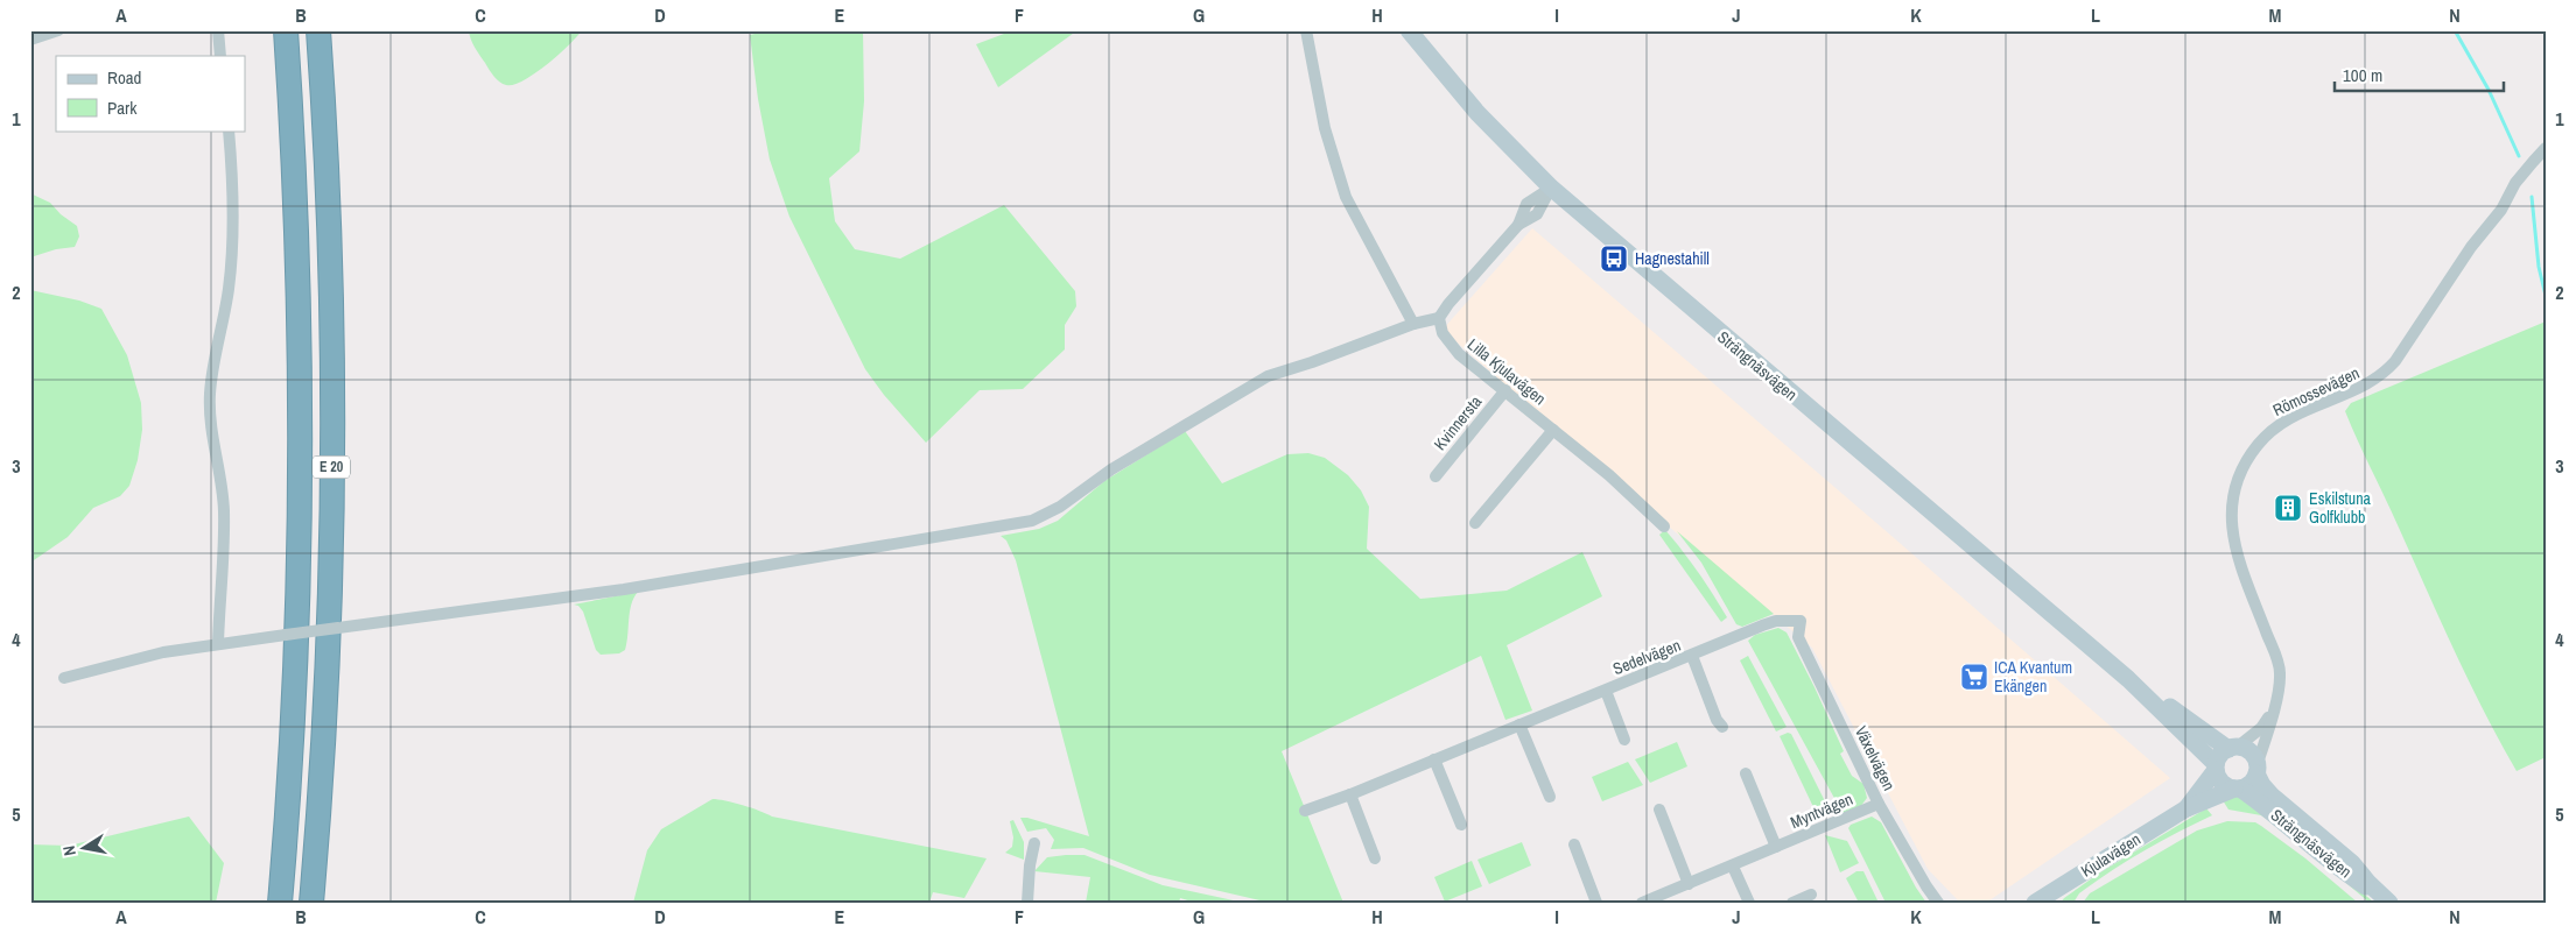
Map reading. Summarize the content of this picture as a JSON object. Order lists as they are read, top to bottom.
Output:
{
  "streets": {
    "highway": ["E 20"],
    "main road": ["Strängnäsvägen", "Kjulavägen"],
    "street": [
      "Lilla Kjulavägen",
      "Römossevägen",
      "Kvinnersta",
      "Sedelvägen",
      "Växelvägen",
      "Myntvägen"
    ]
  },
  "crossings": [
    ["Strängnäsvägen", "Römossevägen"],
    ["Strängnäsvägen", "Kjulavägen"],
    ["Lilla Kjulavägen", "Kvinnersta"],
    ["Römossevägen", "Kjulavägen"],
    ["Sedelvägen", "Växelvägen"],
    ["Växelvägen", "Myntvägen"]
  ],
  "places": {
    "bus stop": ["Hagnestahill"],
    "building": ["Eskilstuna Golfklubb"],
    "supermarket": ["ICA Kvantum Ekängen"]
  },
  "legend": ["Road", "Park"],
  "scale_bar": "100 m",
  "north": "left",
  "grid": {
    "columns": [
      "A",
      "B",
      "C",
      "D",
      "E",
      "F",
      "G",
      "H",
      "I",
      "J",
      "K",
      "L",
      "M",
      "N"
    ],
    "rows": [
      "1",
      "2",
      "3",
      "4",
      "5"
    ]
  }
}
